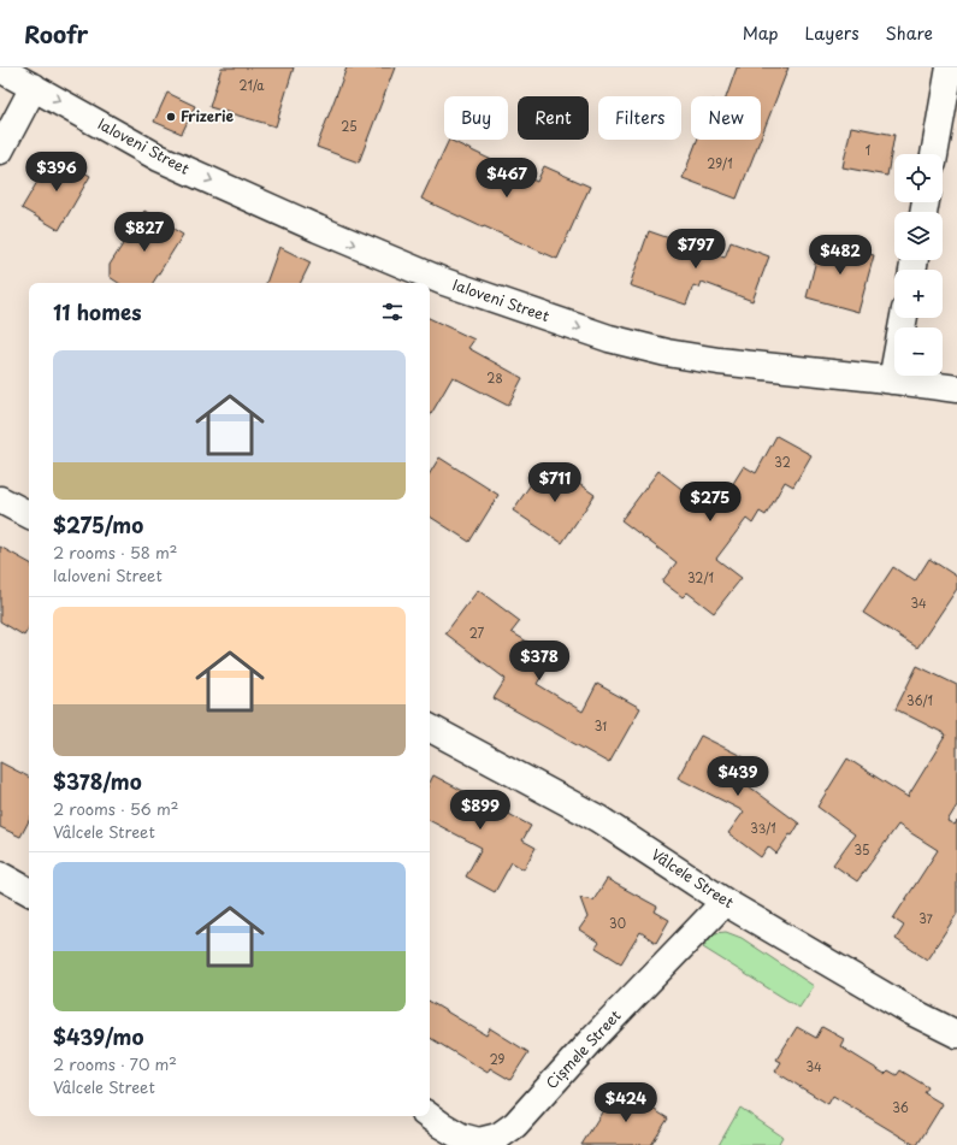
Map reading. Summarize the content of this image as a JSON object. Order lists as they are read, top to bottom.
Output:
{
  "streets": {
    "street": ["Ialoveni Street", "Vâlcele Street", "Cișmele Street"]
  },
  "crossings": [
    ["Vâlcele Street", "Cișmele Street"]
  ],
  "one_way": ["Ialoveni Street"],
  "places": ["Frizerie"],
  "house_numbers": [
    "21/a",
    "25",
    "1",
    "29/1",
    "28",
    "32",
    "32/1",
    "34",
    "27",
    "36/1",
    "31",
    "33/1",
    "35",
    "37",
    "30",
    "29",
    "34",
    "36"
  ],
  "page": {
    "header": "Roofr",
    "nav": ["Map", "Layers", "Share"],
    "chip": [
      "Buy",
      "Rent",
      "Filters",
      "New"
    ],
    "price": [
      "$396",
      "$467",
      "$827",
      "$797",
      "$482",
      "$711",
      "$275",
      "$378",
      "$439",
      "$899",
      "$424"
    ],
    "map_buttons": ["+", "−"],
    "heading": "11 homes",
    "list": [
      {
        "name": "$275/mo",
        "note": "2 rooms · 58 m² · Ialoveni Street"
      },
      {
        "name": "$378/mo",
        "note": "2 rooms · 56 m² · Vâlcele Street"
      },
      {
        "name": "$439/mo",
        "note": "2 rooms · 70 m² · Vâlcele Street"
      }
    ]
  }
}
